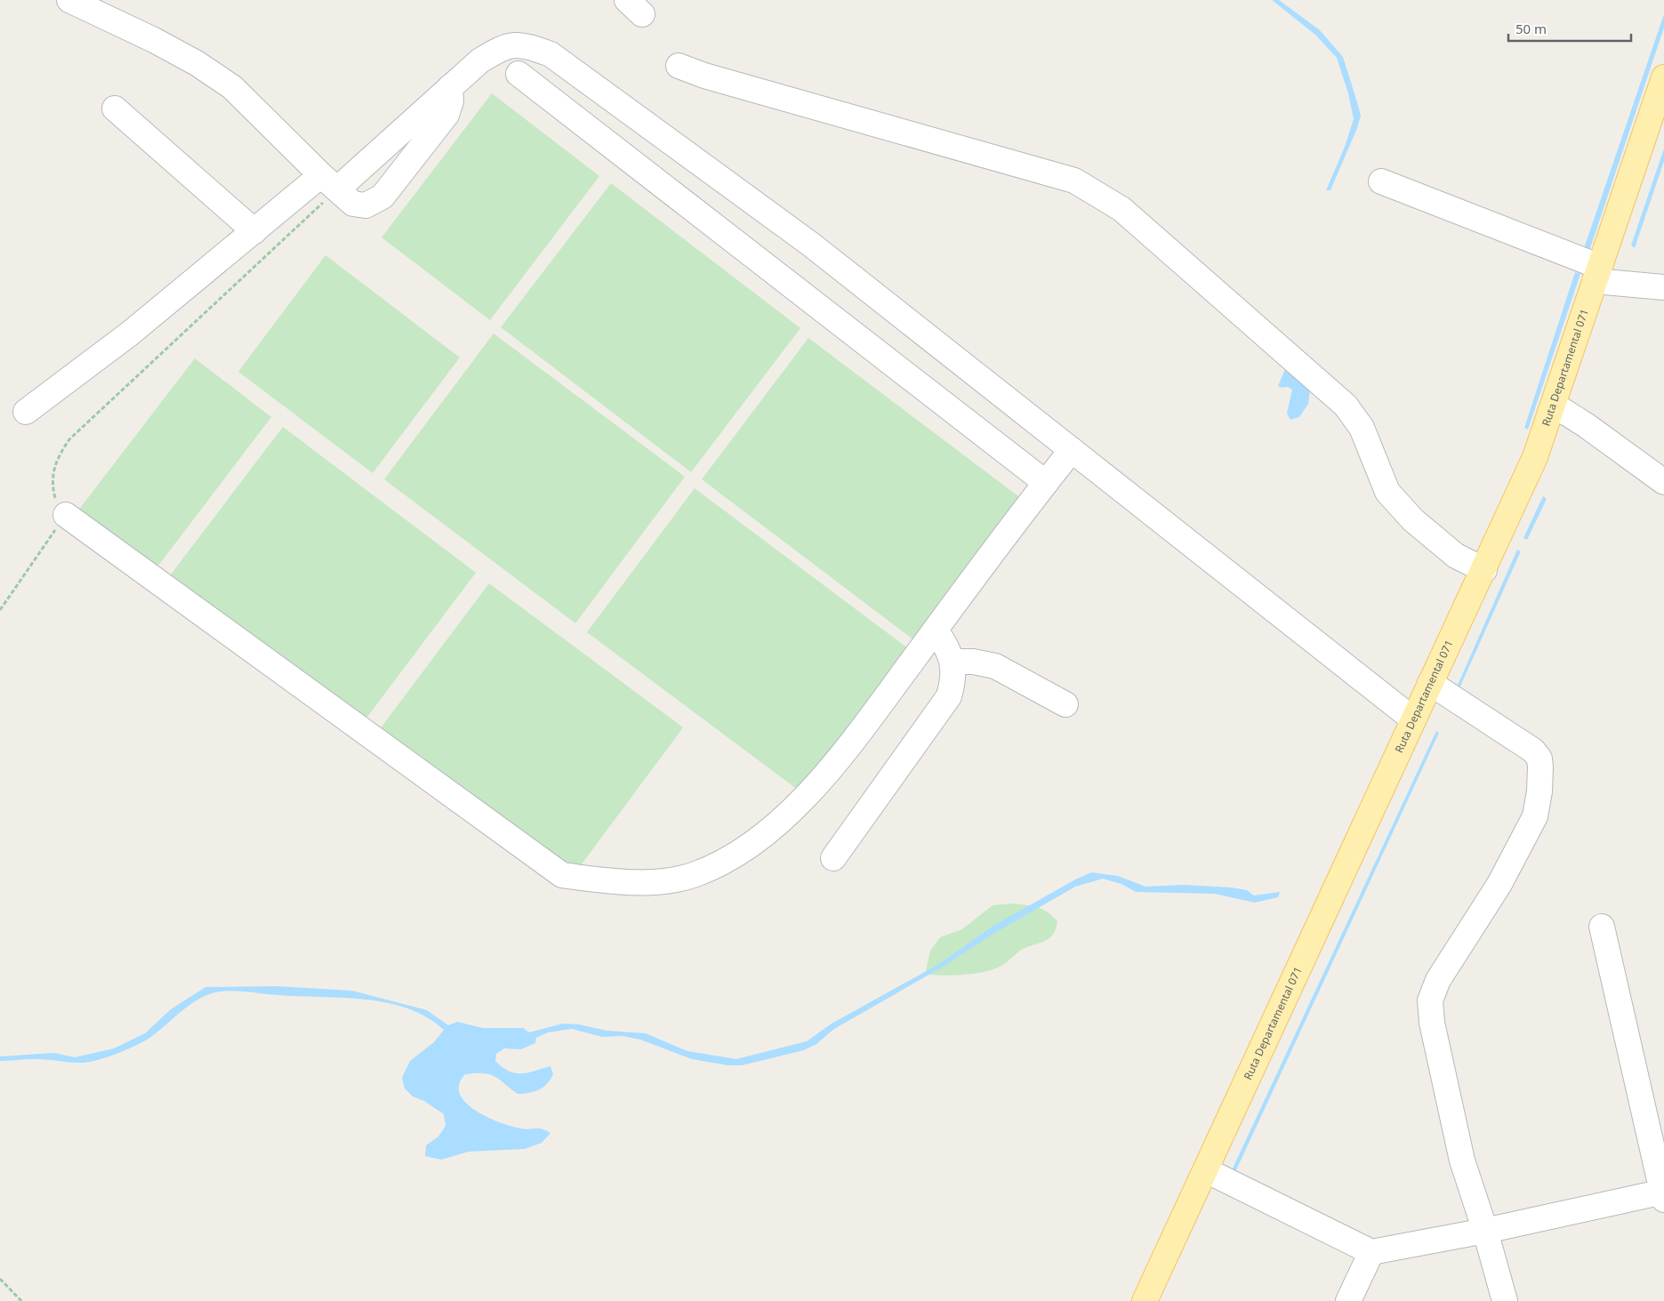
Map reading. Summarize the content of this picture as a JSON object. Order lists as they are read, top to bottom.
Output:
{
  "streets": {
    "main road": ["Ruta Departamental 071"]
  },
  "scale_bar": "50 m"
}
